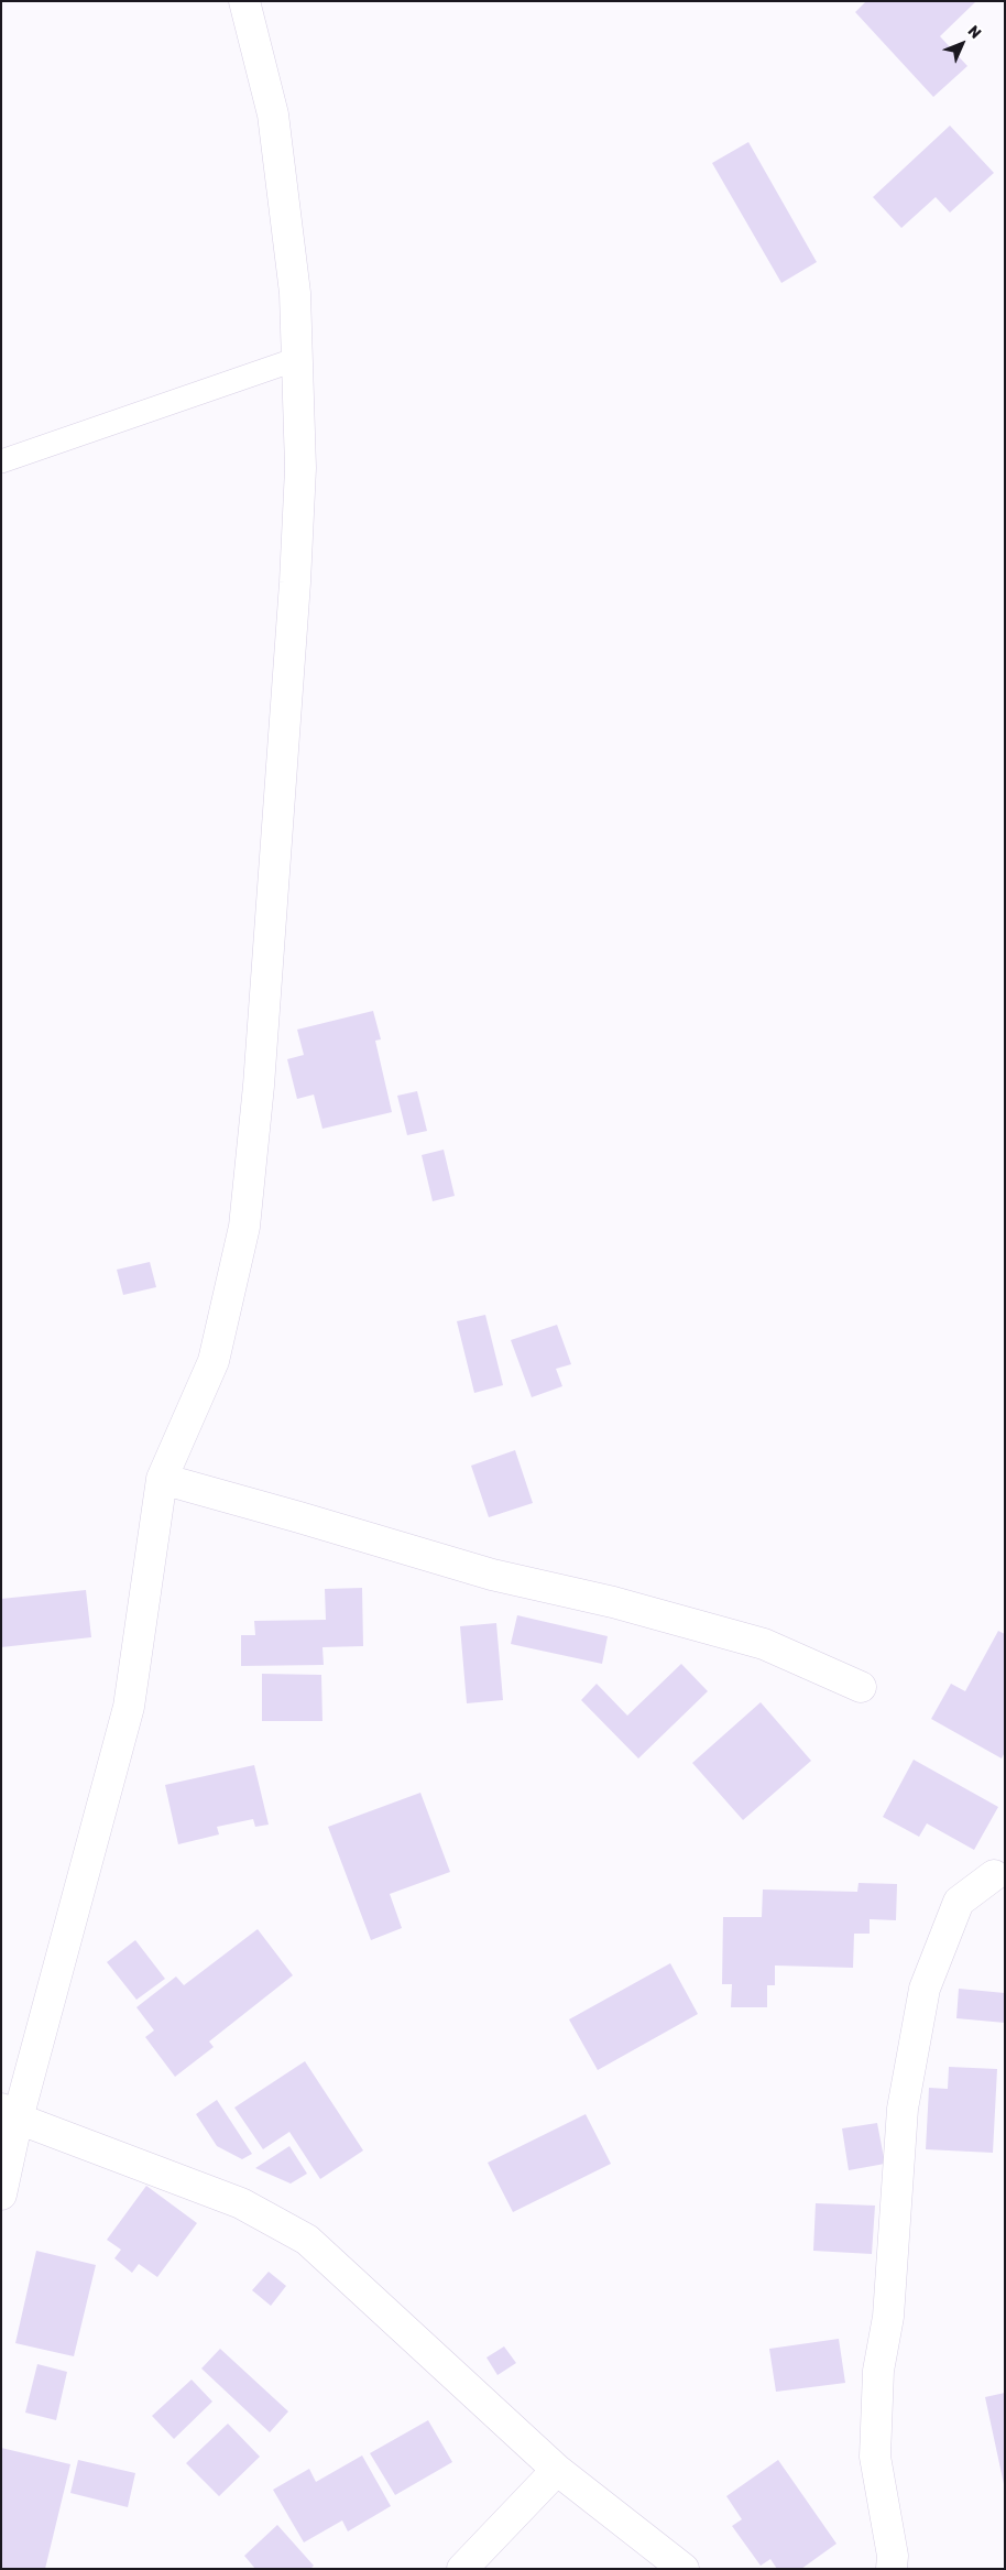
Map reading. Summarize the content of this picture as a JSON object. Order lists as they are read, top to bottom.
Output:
{
  "north": "top right"
}
